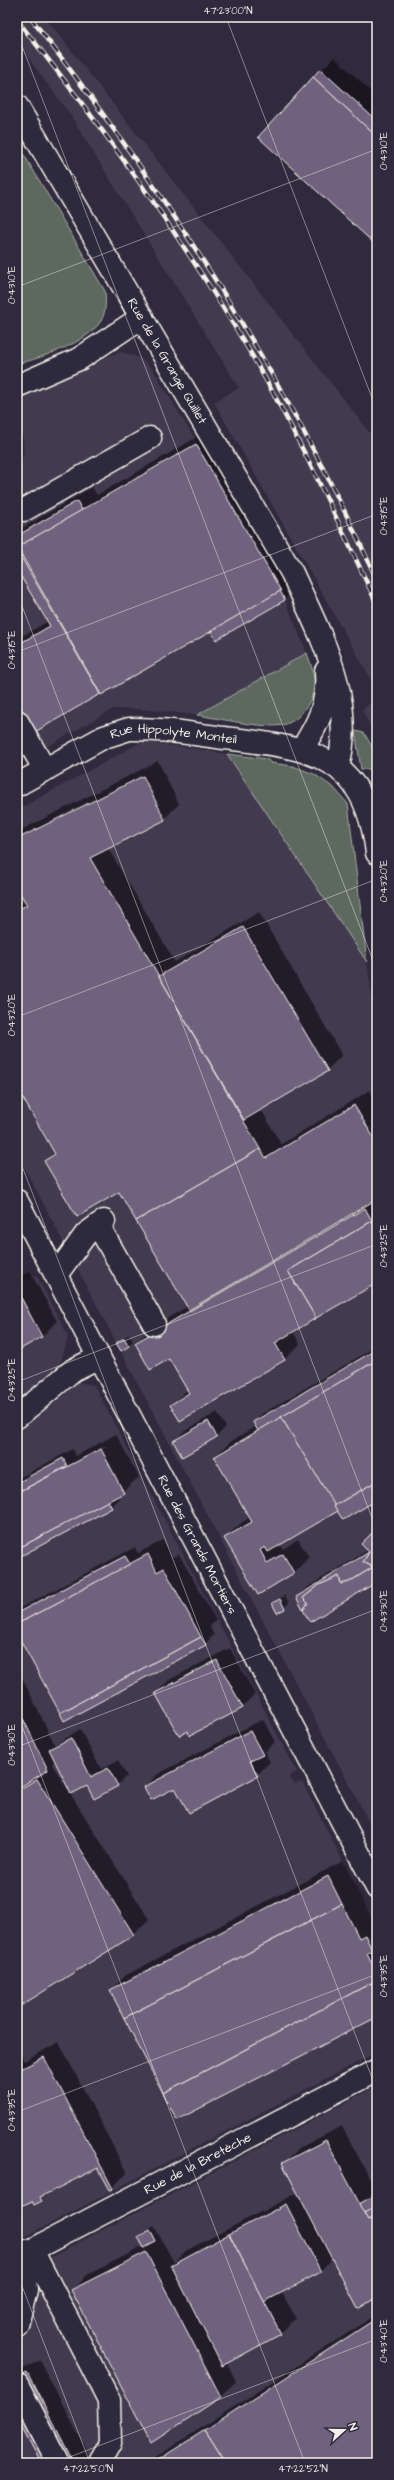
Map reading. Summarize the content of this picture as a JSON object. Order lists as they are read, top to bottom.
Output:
{
  "streets": {
    "street": [
      "Rue de la Grange Quillet",
      "Rue Hippolyte Monteil",
      "Rue des Grands Mortiers",
      "Rue de la Bretèche"
    ]
  },
  "crossings": [
    ["Rue de la Grange Quillet", "Rue Hippolyte Monteil"]
  ],
  "north": "right",
  "coordinates": [
    "47°23'00\"N",
    "0°43'10\"E",
    "0°43'15\"E",
    "0°43'20\"E",
    "0°43'25\"E",
    "0°43'30\"E",
    "0°43'35\"E",
    "0°43'40\"E",
    "47°22'50\"N",
    "47°22'52\"N"
  ]
}
